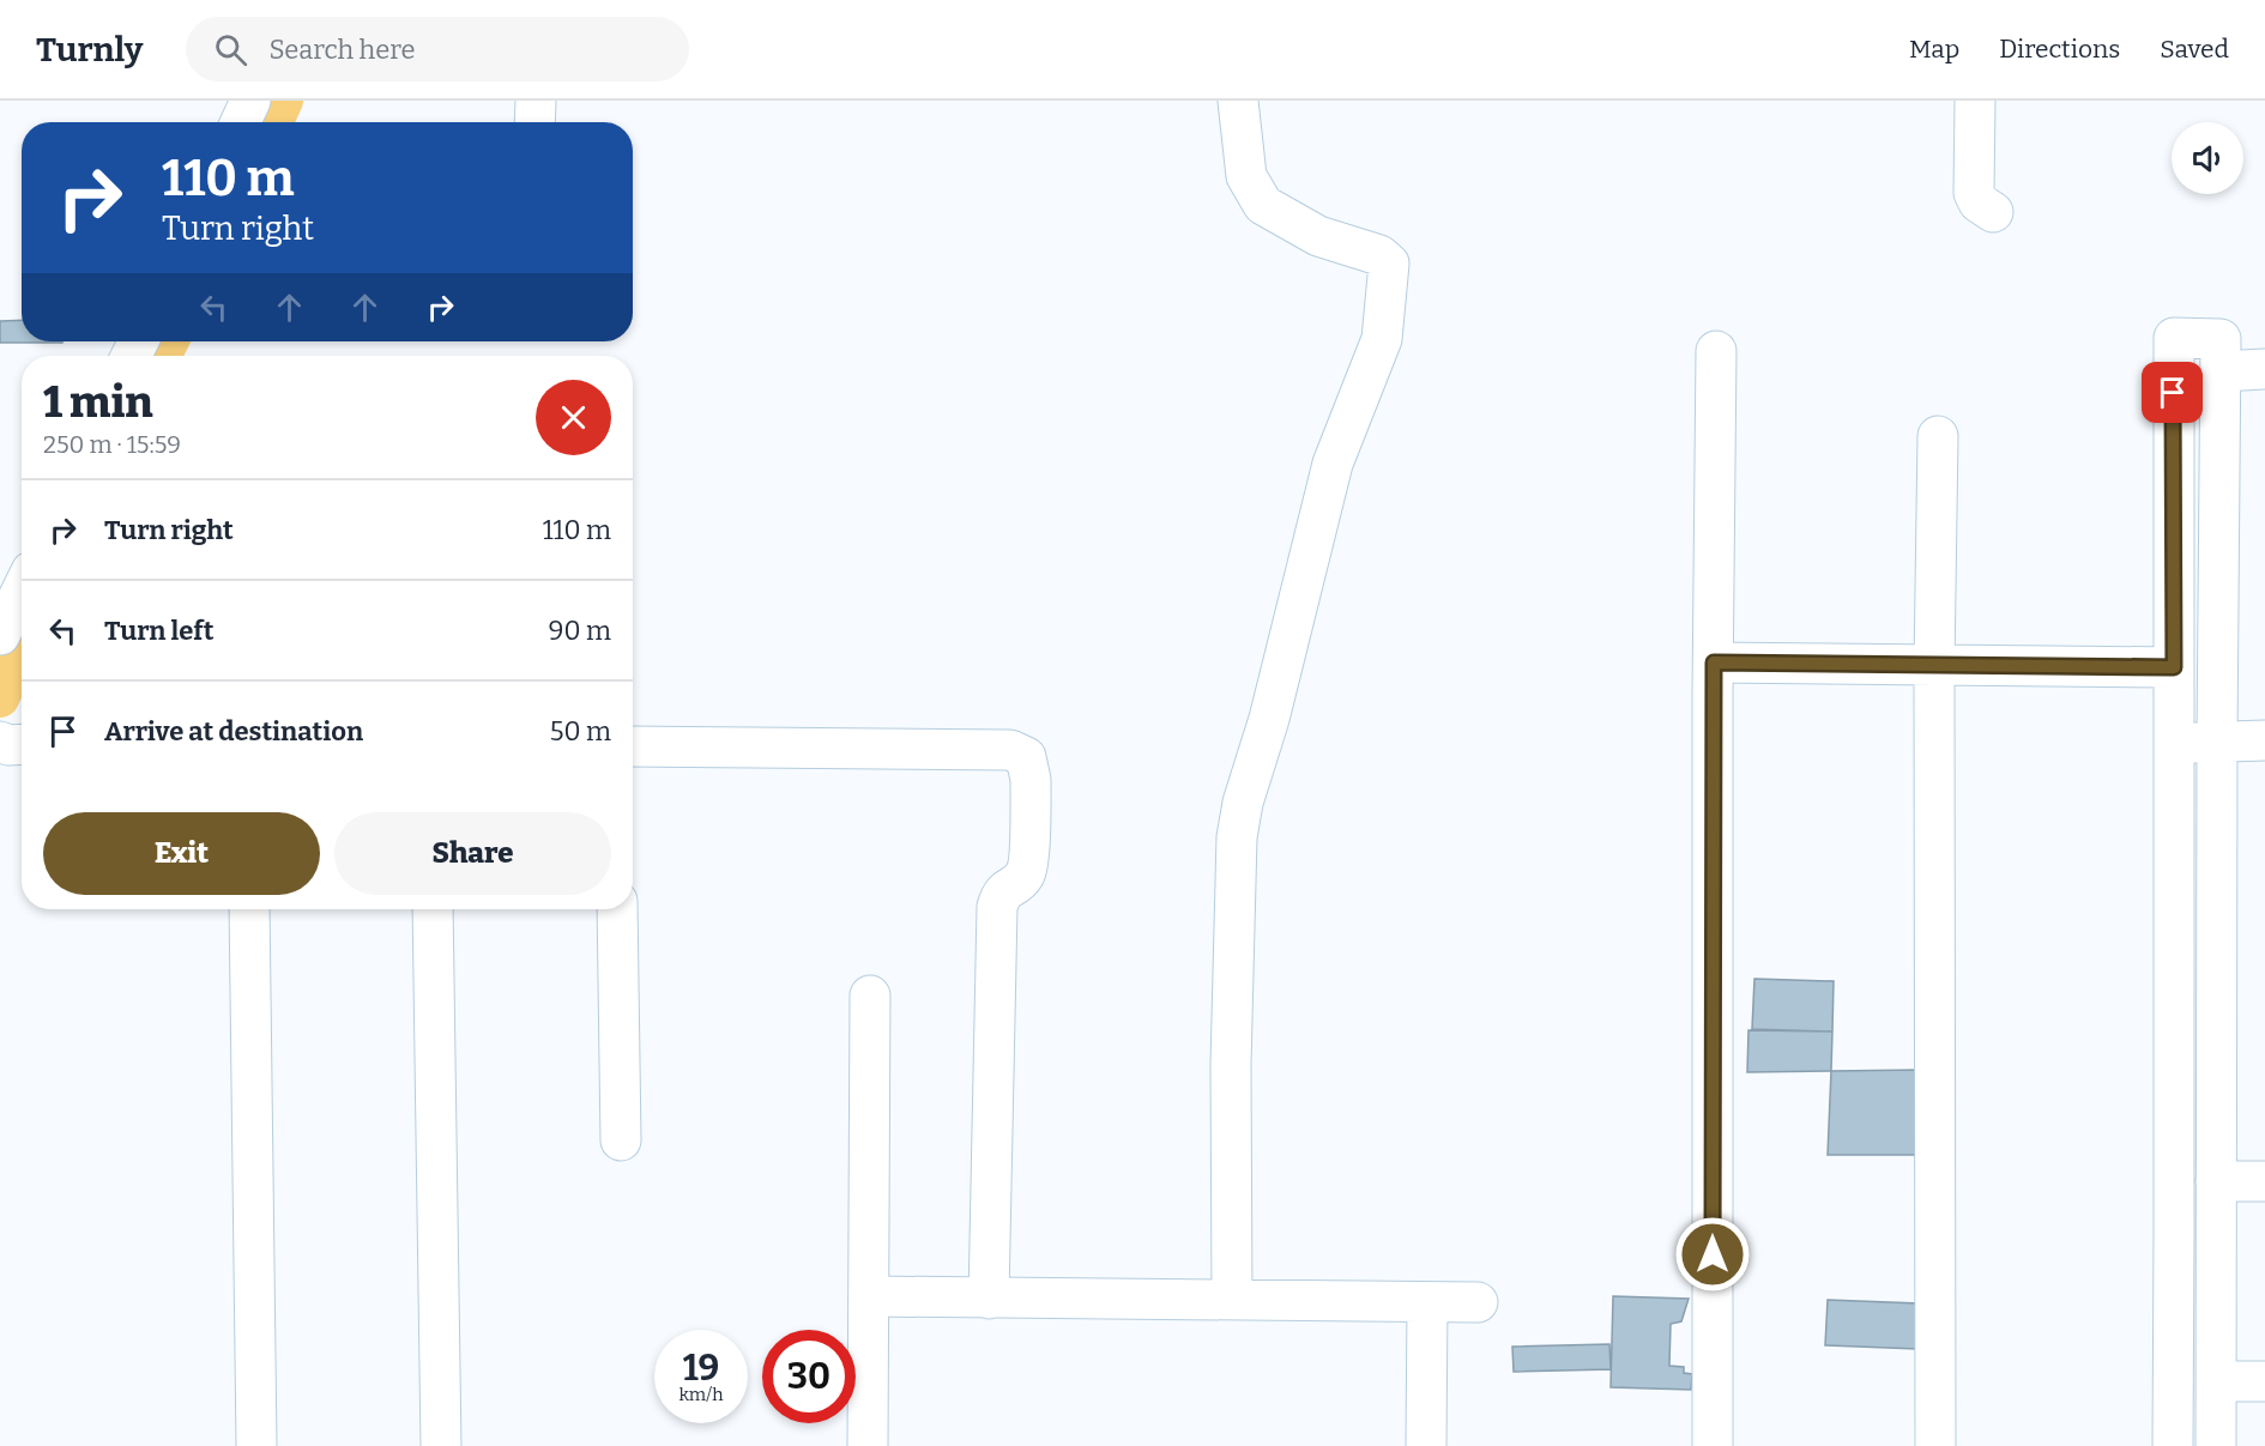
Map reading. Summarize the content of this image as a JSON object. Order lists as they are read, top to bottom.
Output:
{
  "page": {
    "header": "Turnly",
    "search": "Search here",
    "nav": ["Map", "Directions", "Saved"],
    "turn": ["110 m", "Turn right"],
    "heading": ["1 min", "250 m · 15:59"],
    "list": [
      {
        "name": "Turn right",
        "value": "110 m"
      },
      {
        "name": "Turn left",
        "value": "90 m"
      },
      {
        "name": "Arrive at destination",
        "value": "50 m"
      }
    ],
    "buttons": ["Exit", "Share"],
    "speed": "19 km/h",
    "limit": "30"
  }
}
